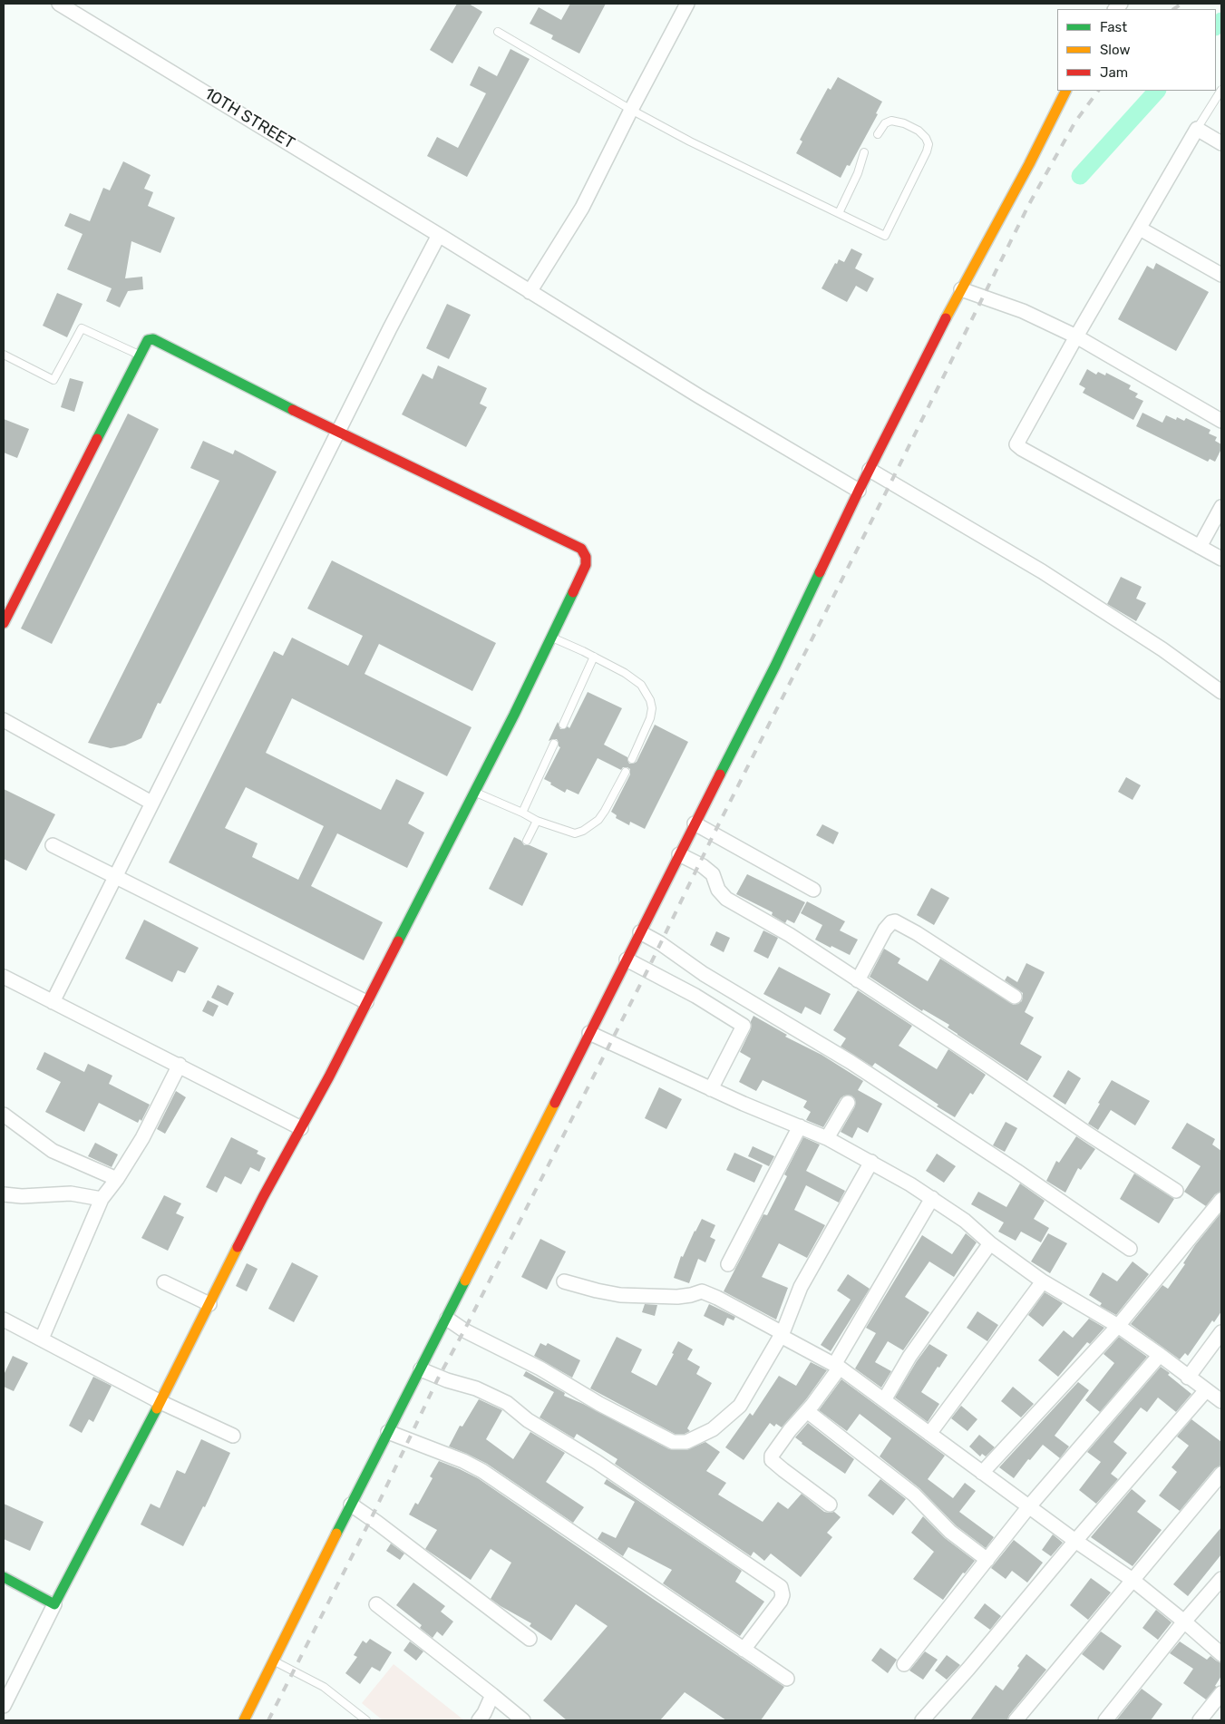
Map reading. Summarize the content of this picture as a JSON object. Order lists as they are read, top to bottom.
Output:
{
  "streets": {
    "street": ["10TH STREET"]
  },
  "legend": ["Fast", "Slow", "Jam"]
}
